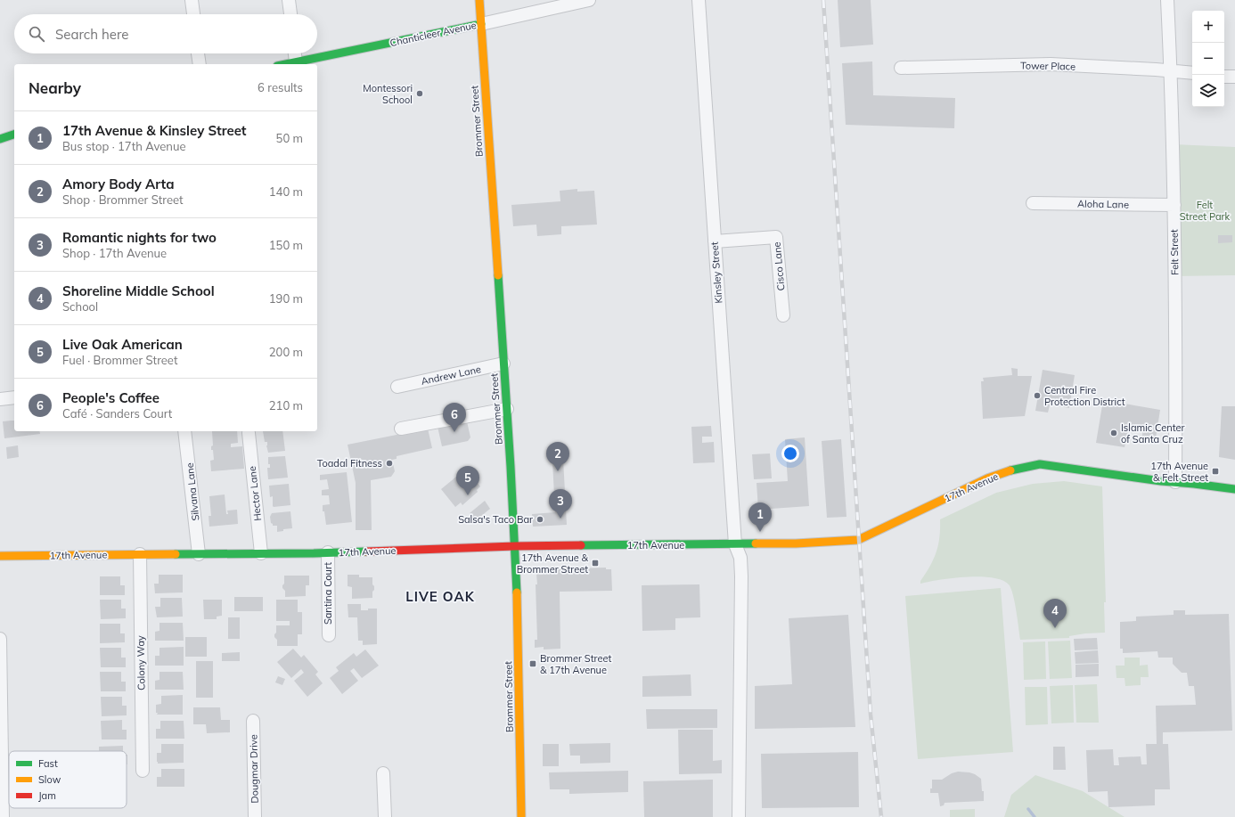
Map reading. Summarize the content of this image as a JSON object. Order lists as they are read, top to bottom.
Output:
{
  "streets": {
    "main road": ["Chanticleer Avenue", "Brommer Street", "17th Avenue"],
    "street": [
      "Tower Place",
      "Aloha Lane",
      "Felt Street",
      "Cisco Lane",
      "Kinsley Street",
      "Andrew Lane",
      "Silvana Lane",
      "Hector Lane",
      "Santina Court",
      "Colony Way",
      "Dougmar Drive"
    ]
  },
  "crossings": [
    ["Chanticleer Avenue", "Brommer Street"],
    ["Tower Place", "Felt Street"],
    ["Brommer Street", "Andrew Lane"],
    ["Brommer Street", "17th Avenue"],
    ["Aloha Lane", "Felt Street"],
    ["Felt Street", "17th Avenue"],
    ["Cisco Lane", "Kinsley Street"],
    ["Kinsley Street", "17th Avenue"],
    ["17th Avenue", "Silvana Lane"],
    ["17th Avenue", "Hector Lane"],
    ["17th Avenue", "Santina Court"],
    ["17th Avenue", "Colony Way"]
  ],
  "districts": ["LIVE OAK"],
  "parks": ["Felt Street Park"],
  "places": {
    "other": [
      "Montessori School",
      "Central Fire Protection District",
      "Islamic Center of Santa Cruz",
      "Toadal Fitness",
      "Salsa's Taco Bar"
    ],
    "transit": ["17th Avenue & Felt Street", "17th Avenue & Brommer Street", "Brommer Street & 17th Avenue"]
  },
  "legend": ["Fast", "Slow", "Jam"],
  "page": {
    "map_buttons": ["+", "−"],
    "search": "Search here",
    "heading": ["Nearby", "6 results"],
    "list": [
      {
        "mark": "1",
        "name": "17th Avenue & Kinsley Street",
        "note": "Bus stop · 17th Avenue",
        "value": "50 m"
      },
      {
        "mark": "2",
        "name": "Amory Body Arta",
        "note": "Shop · Brommer Street",
        "value": "140 m"
      },
      {
        "mark": "3",
        "name": "Romantic nights for two",
        "note": "Shop · 17th Avenue",
        "value": "150 m"
      },
      {
        "mark": "4",
        "name": "Shoreline Middle School",
        "note": "School",
        "value": "190 m"
      },
      {
        "mark": "5",
        "name": "Live Oak American",
        "note": "Fuel · Brommer Street",
        "value": "200 m"
      },
      {
        "mark": "6",
        "name": "People's Coffee",
        "note": "Café · Sanders Court",
        "value": "210 m"
      }
    ],
    "pins": [
      "6",
      "2",
      "5",
      "3",
      "1",
      "4"
    ]
  }
}
